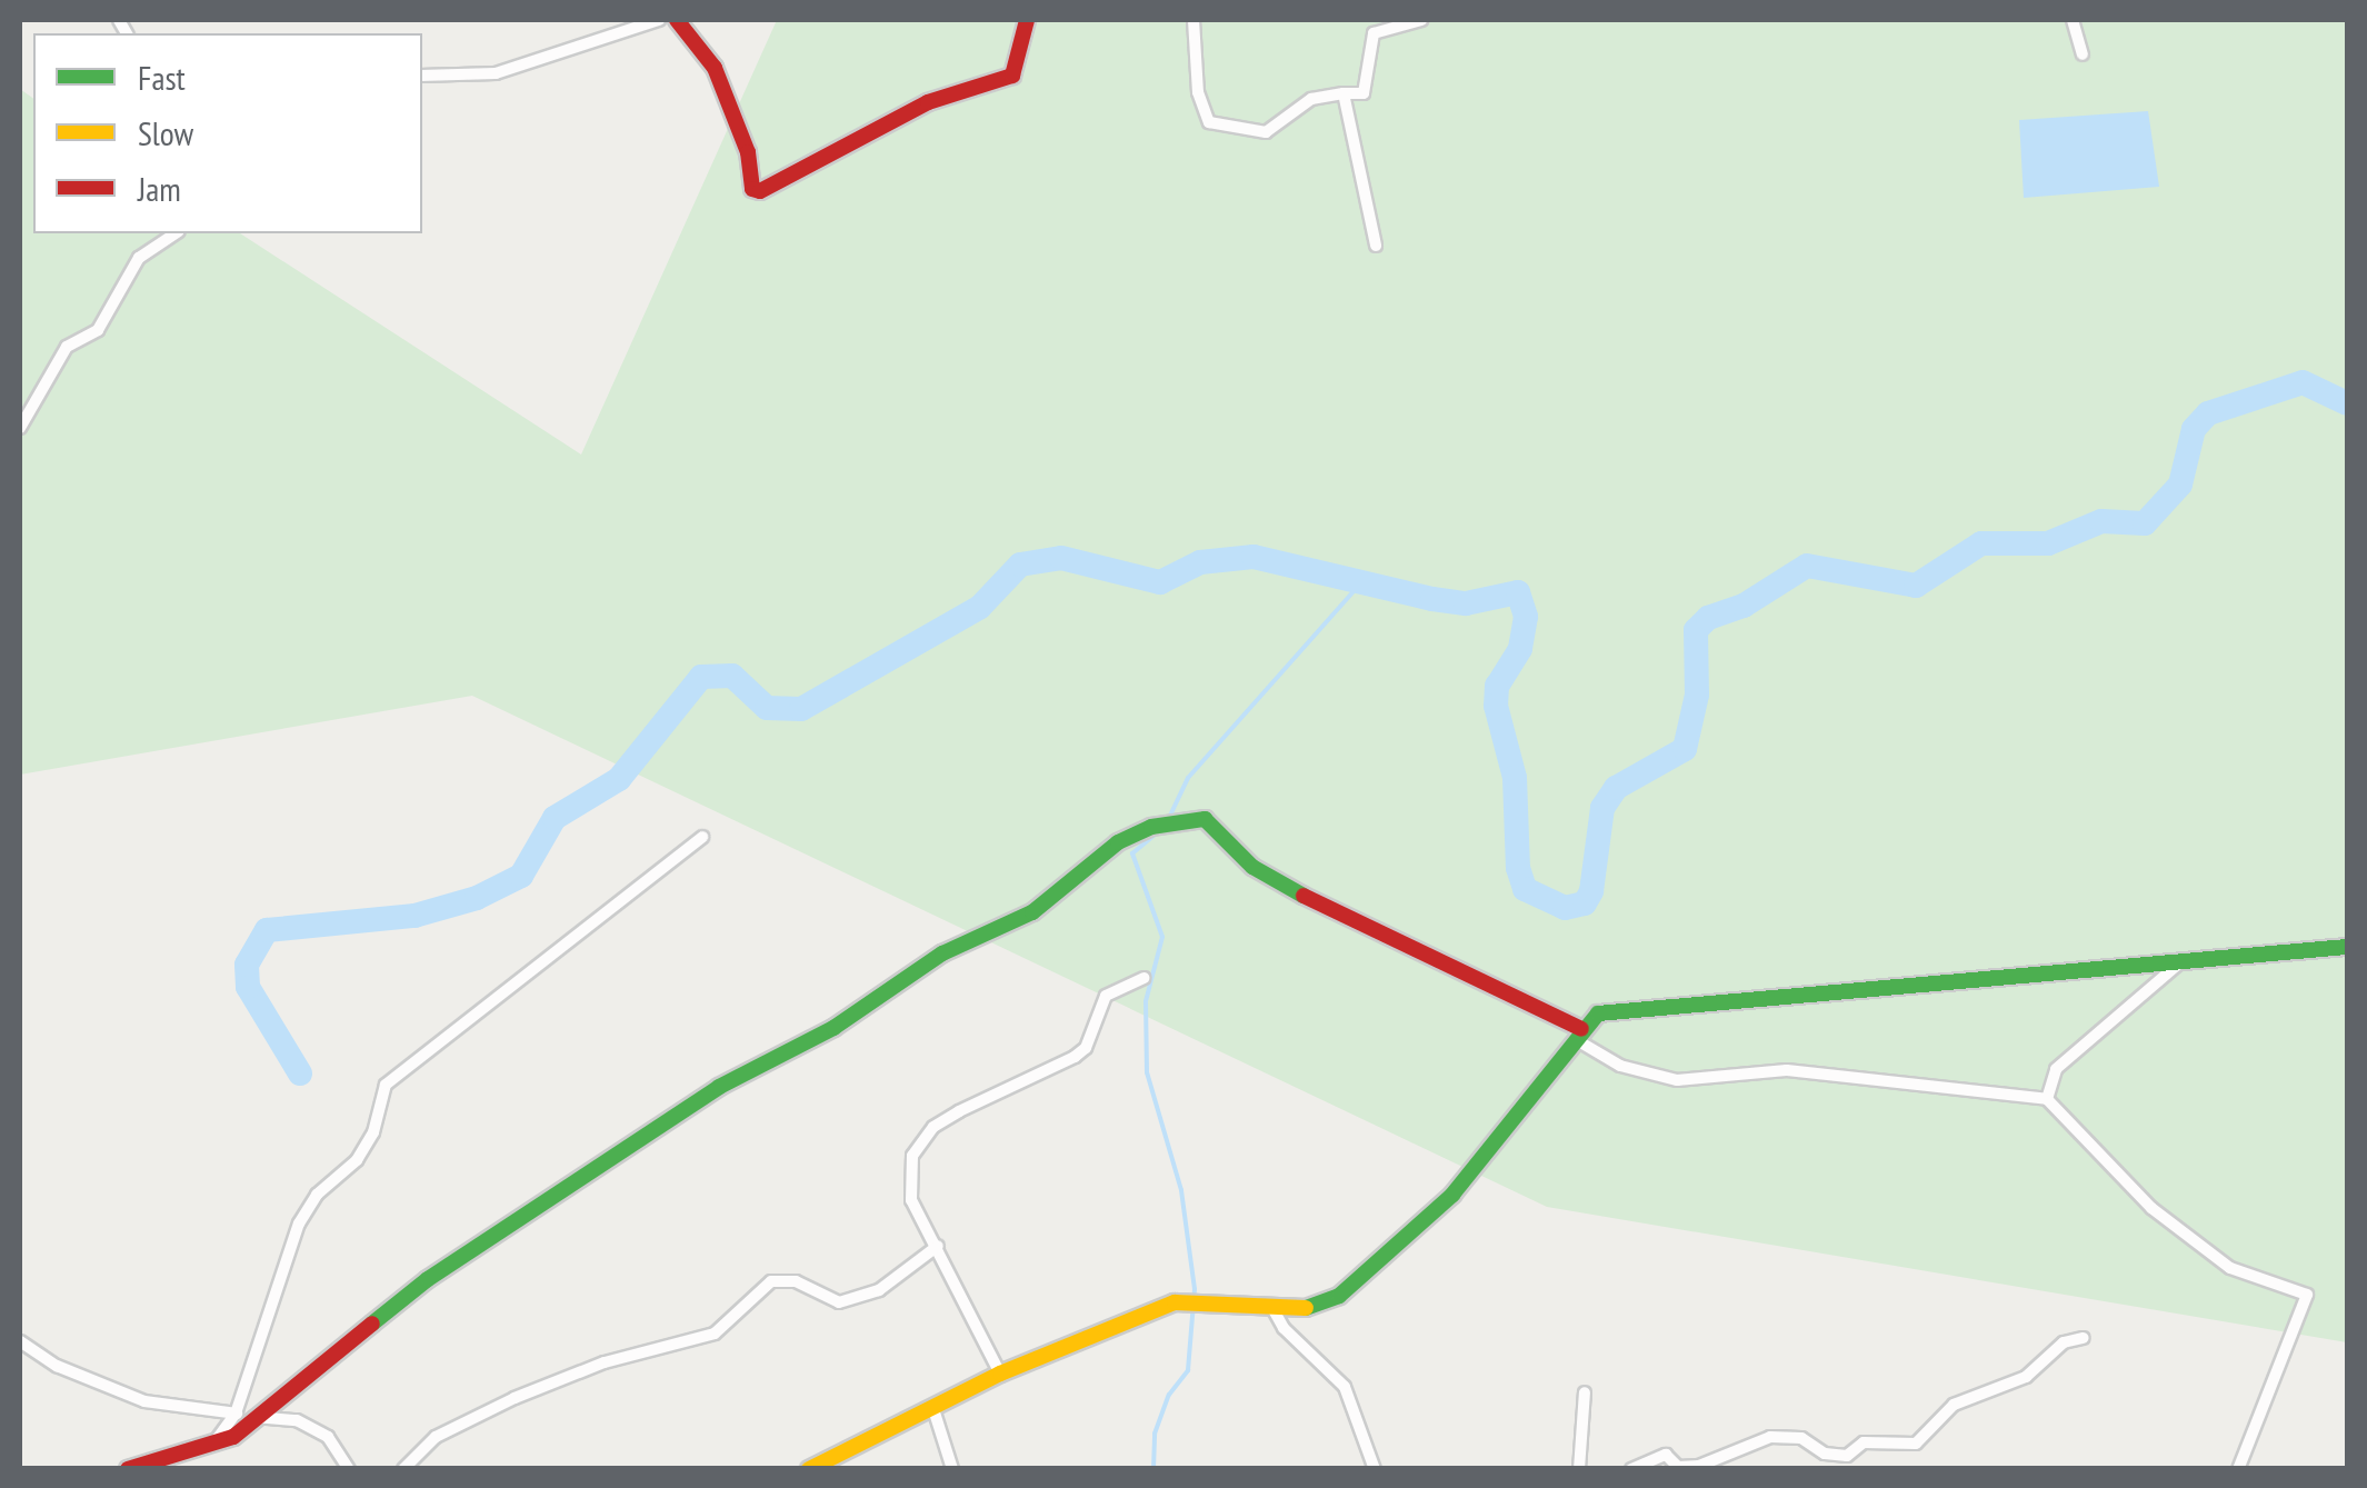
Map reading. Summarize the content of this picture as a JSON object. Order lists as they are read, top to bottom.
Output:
{
  "legend": ["Fast", "Slow", "Jam"]
}
